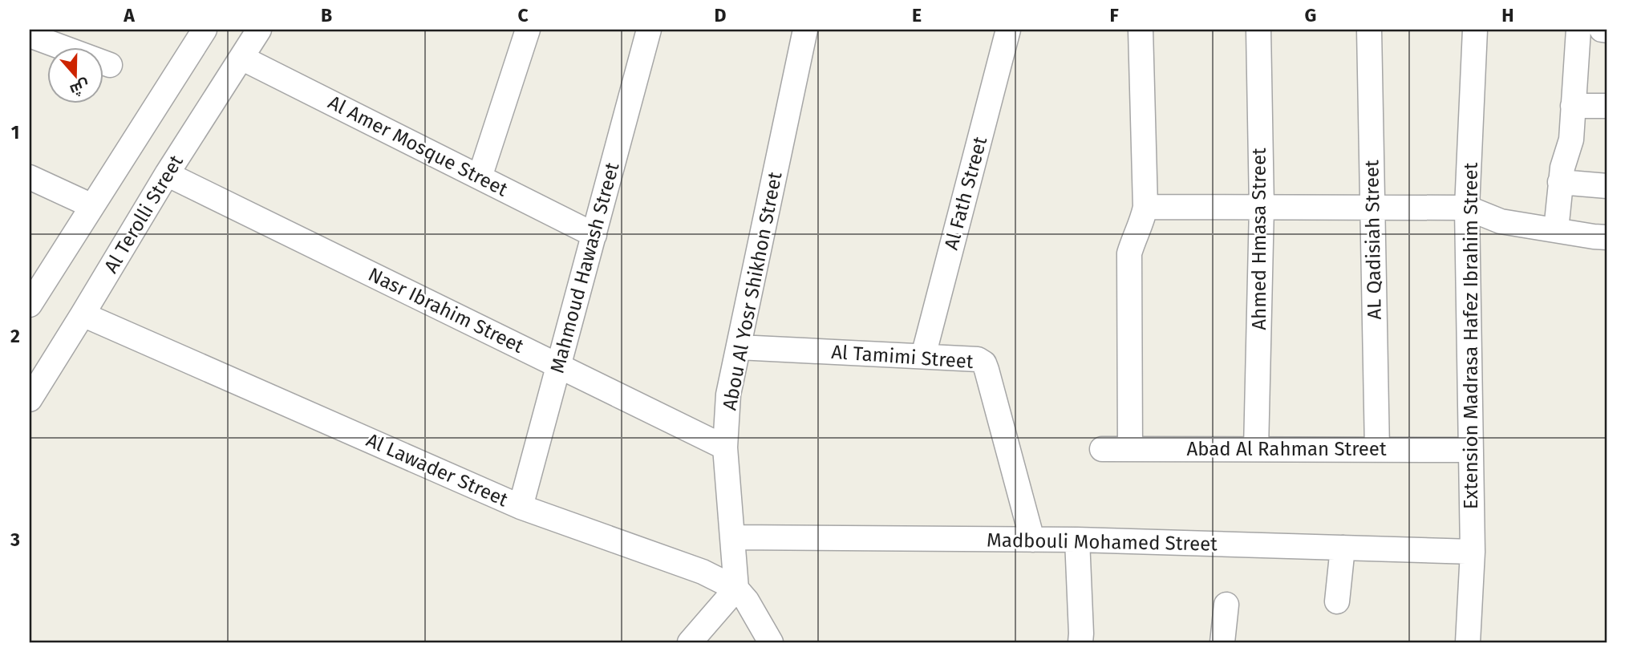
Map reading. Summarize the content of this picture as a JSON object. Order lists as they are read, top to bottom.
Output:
{
  "streets": {
    "street": [
      "Al Amer Mosque Street",
      "Al Fath Street",
      "Al Terolli Street",
      "Ahmed Hmasa Street",
      "AL Qadisiah Street",
      "Mahmoud Hawash Street",
      "Abou Al Yosr Shikhon Street",
      "Nasr Ibrahim Street",
      "Extension Madrasa Hafez Ibrahim Street",
      "Al Tamimi Street",
      "Abad Al Rahman Street",
      "Al Lawader Street",
      "Madbouli Mohamed Street"
    ]
  },
  "crossings": [
    ["Al Amer Mosque Street", "Al Terolli Street"],
    ["Al Amer Mosque Street", "Mahmoud Hawash Street"],
    ["Al Fath Street", "Al Tamimi Street"],
    ["Al Terolli Street", "Nasr Ibrahim Street"],
    ["Al Terolli Street", "Al Lawader Street"],
    ["Ahmed Hmasa Street", "Abad Al Rahman Street"],
    ["AL Qadisiah Street", "Abad Al Rahman Street"],
    ["Mahmoud Hawash Street", "Nasr Ibrahim Street"],
    ["Mahmoud Hawash Street", "Al Lawader Street"],
    ["Abou Al Yosr Shikhon Street", "Nasr Ibrahim Street"],
    ["Abou Al Yosr Shikhon Street", "Al Tamimi Street"],
    ["Abou Al Yosr Shikhon Street", "Al Lawader Street"],
    ["Abou Al Yosr Shikhon Street", "Madbouli Mohamed Street"],
    ["Extension Madrasa Hafez Ibrahim Street", "Abad Al Rahman Street"],
    ["Extension Madrasa Hafez Ibrahim Street", "Madbouli Mohamed Street"],
    ["Al Tamimi Street", "Madbouli Mohamed Street"]
  ],
  "north": "bottom",
  "grid": {
    "columns": [
      "A",
      "B",
      "C",
      "D",
      "E",
      "F",
      "G",
      "H"
    ],
    "rows": ["1", "2", "3"]
  }
}
